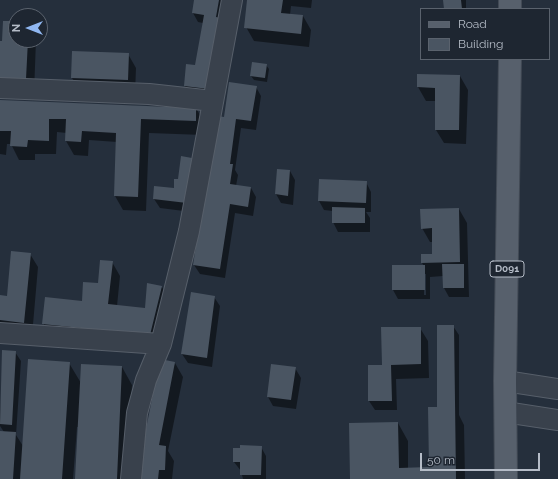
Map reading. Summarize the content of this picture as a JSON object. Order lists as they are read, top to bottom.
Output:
{
  "streets": {
    "main road": ["D091"]
  },
  "legend": ["Road", "Building"],
  "scale_bar": "50 m",
  "north": "left"
}
